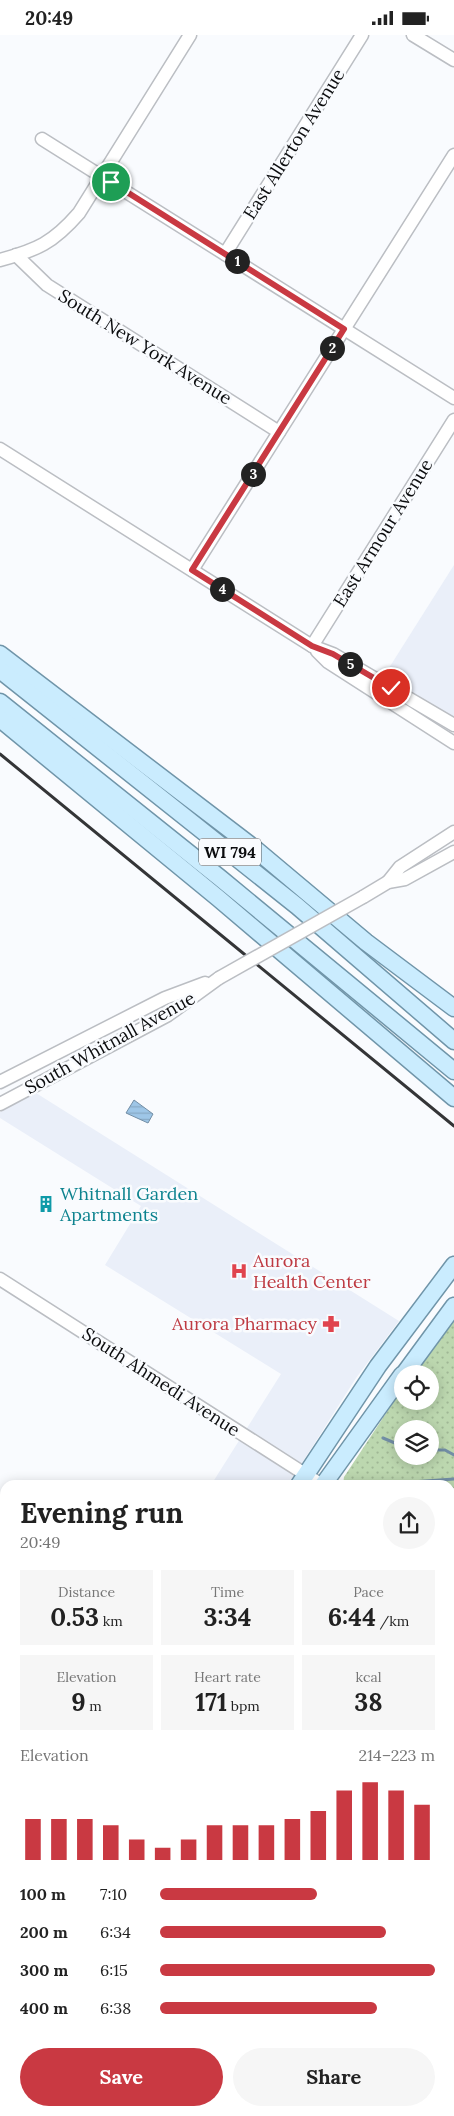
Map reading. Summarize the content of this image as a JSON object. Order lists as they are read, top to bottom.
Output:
{
  "streets": {
    "main road": ["WI 794"],
    "street": [
      "East Allerton Avenue",
      "South New York Avenue",
      "East Armour Avenue",
      "South Whitnall Avenue",
      "South Ahmedi Avenue"
    ]
  },
  "places": {
    "building": ["Whitnall Garden Apartments"],
    "hospital": ["Aurora Health Center"],
    "pharmacy": ["Aurora Pharmacy"]
  },
  "page": {
    "status": "20:49",
    "pins": [
      "1",
      "2",
      "3",
      "4",
      "5"
    ],
    "heading": ["Evening run", "20:49"],
    "stats": [
      ["Distance", "0.53 km"],
      ["Time", "3:34"],
      ["Pace", "6:44 /km"],
      ["Elevation", "9 m"],
      ["Heart rate", "171 bpm"],
      ["kcal", "38"]
    ],
    "chart": ["Elevation", "214–223 m"],
    "list": [
      {
        "name": "100 m",
        "note": "7:10"
      },
      {
        "name": "200 m",
        "note": "6:34"
      },
      {
        "name": "300 m",
        "note": "6:15"
      },
      {
        "name": "400 m",
        "note": "6:38"
      }
    ],
    "buttons": ["Save", "Share"]
  }
}
